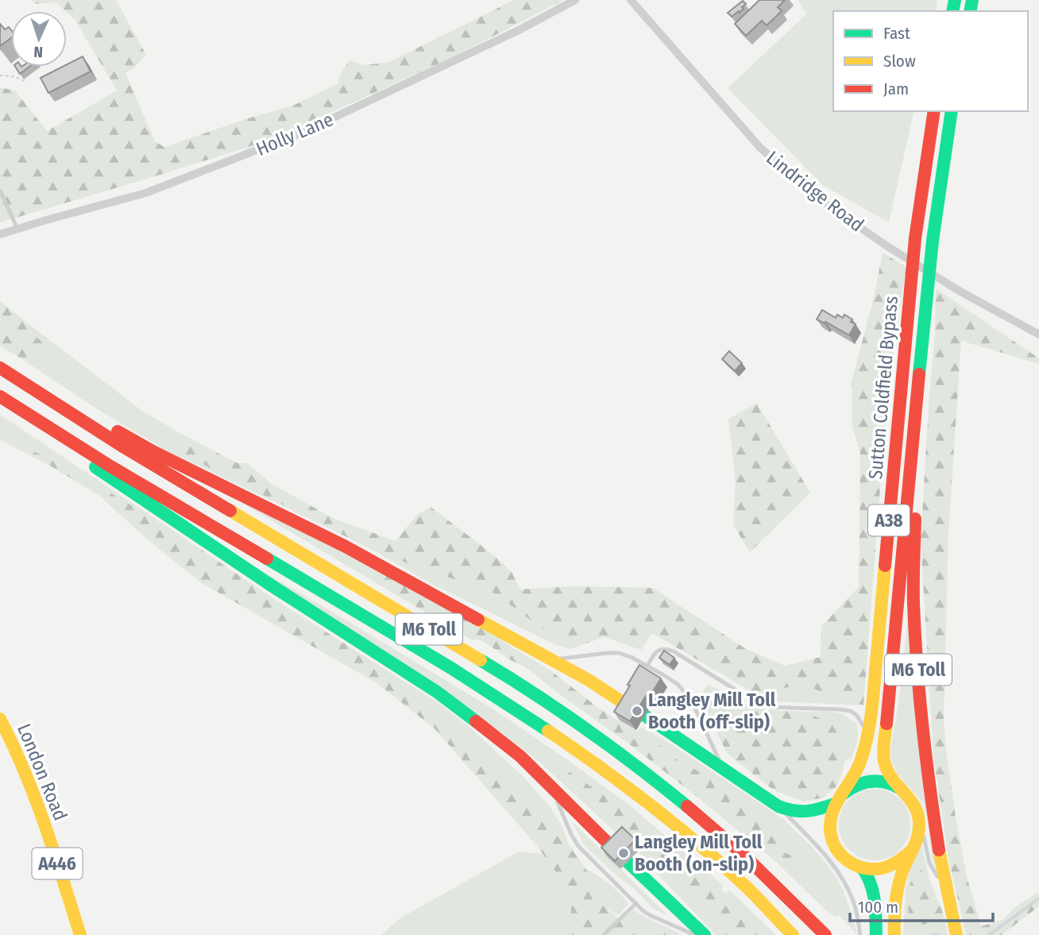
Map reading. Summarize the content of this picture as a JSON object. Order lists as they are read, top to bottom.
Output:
{
  "streets": {
    "highway": [
      "Sutton Coldfield Bypass",
      "A38",
      "M6 Toll",
      "London Road",
      "A446"
    ],
    "street": ["Holly Lane", "Lindridge Road"]
  },
  "crossings": [
    ["Sutton Coldfield Bypass", "M6 Toll"]
  ],
  "places": ["Langley Mill Toll Booth (off-slip)", "Langley Mill Toll Booth (on-slip)"],
  "legend": ["Fast", "Slow", "Jam"],
  "scale_bar": "100 m",
  "north": "bottom"
}
